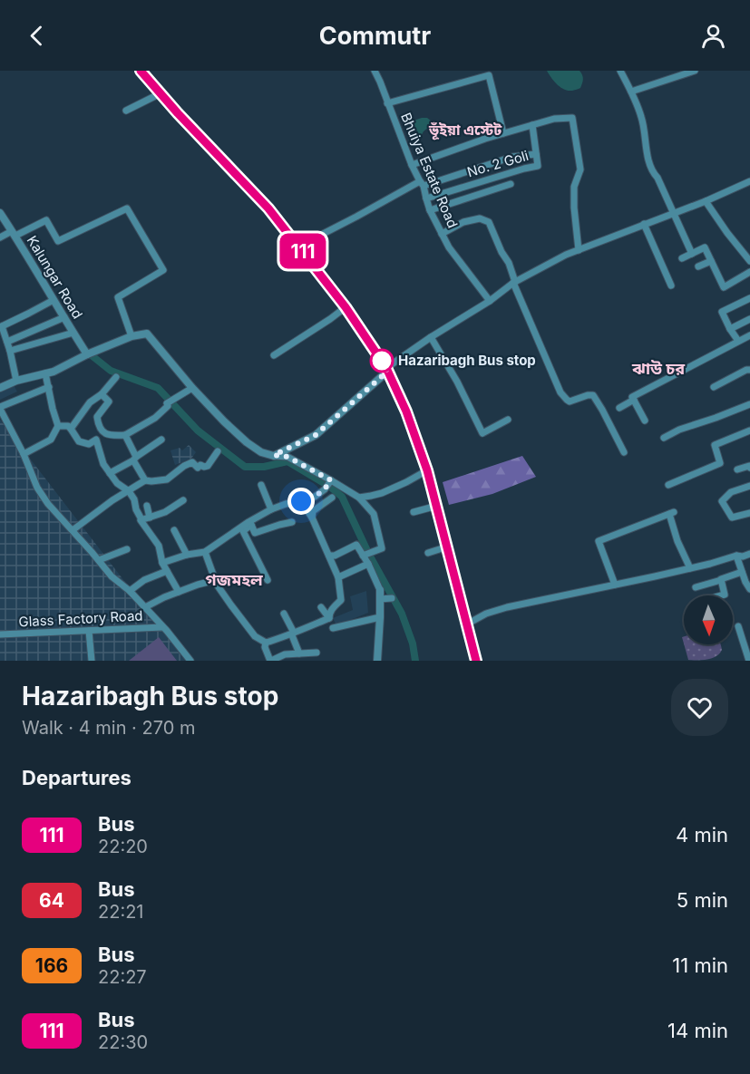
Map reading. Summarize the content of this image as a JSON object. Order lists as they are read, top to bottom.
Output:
{
  "streets": {
    "street": [
      "No. 2 Goli",
      "Bhuiya Estate Road",
      "Kalungar Road",
      "Glass Factory Road"
    ]
  },
  "crossings": [
    ["No. 2 Goli", "Bhuiya Estate Road"]
  ],
  "districts": ["ভূঁইয়া এস্টেট", "ঝাউ চর", "গজমহল"],
  "places": ["Hazaribagh Bus stop"],
  "lines": ["bus line 111"],
  "north": "bottom",
  "page": {
    "header": "Commutr",
    "on_map": "111",
    "heading": [
      ["Hazaribagh Bus stop", "Walk · 4 min · 270 m"],
      "Departures"
    ],
    "list": [
      {
        "mark": "111",
        "name": "Bus",
        "note": "22:20",
        "value": "4 min"
      },
      {
        "mark": "64",
        "name": "Bus",
        "note": "22:21",
        "value": "5 min"
      },
      {
        "mark": "166",
        "name": "Bus",
        "note": "22:27",
        "value": "11 min"
      },
      {
        "mark": "111",
        "name": "Bus",
        "note": "22:30",
        "value": "14 min"
      }
    ]
  }
}
